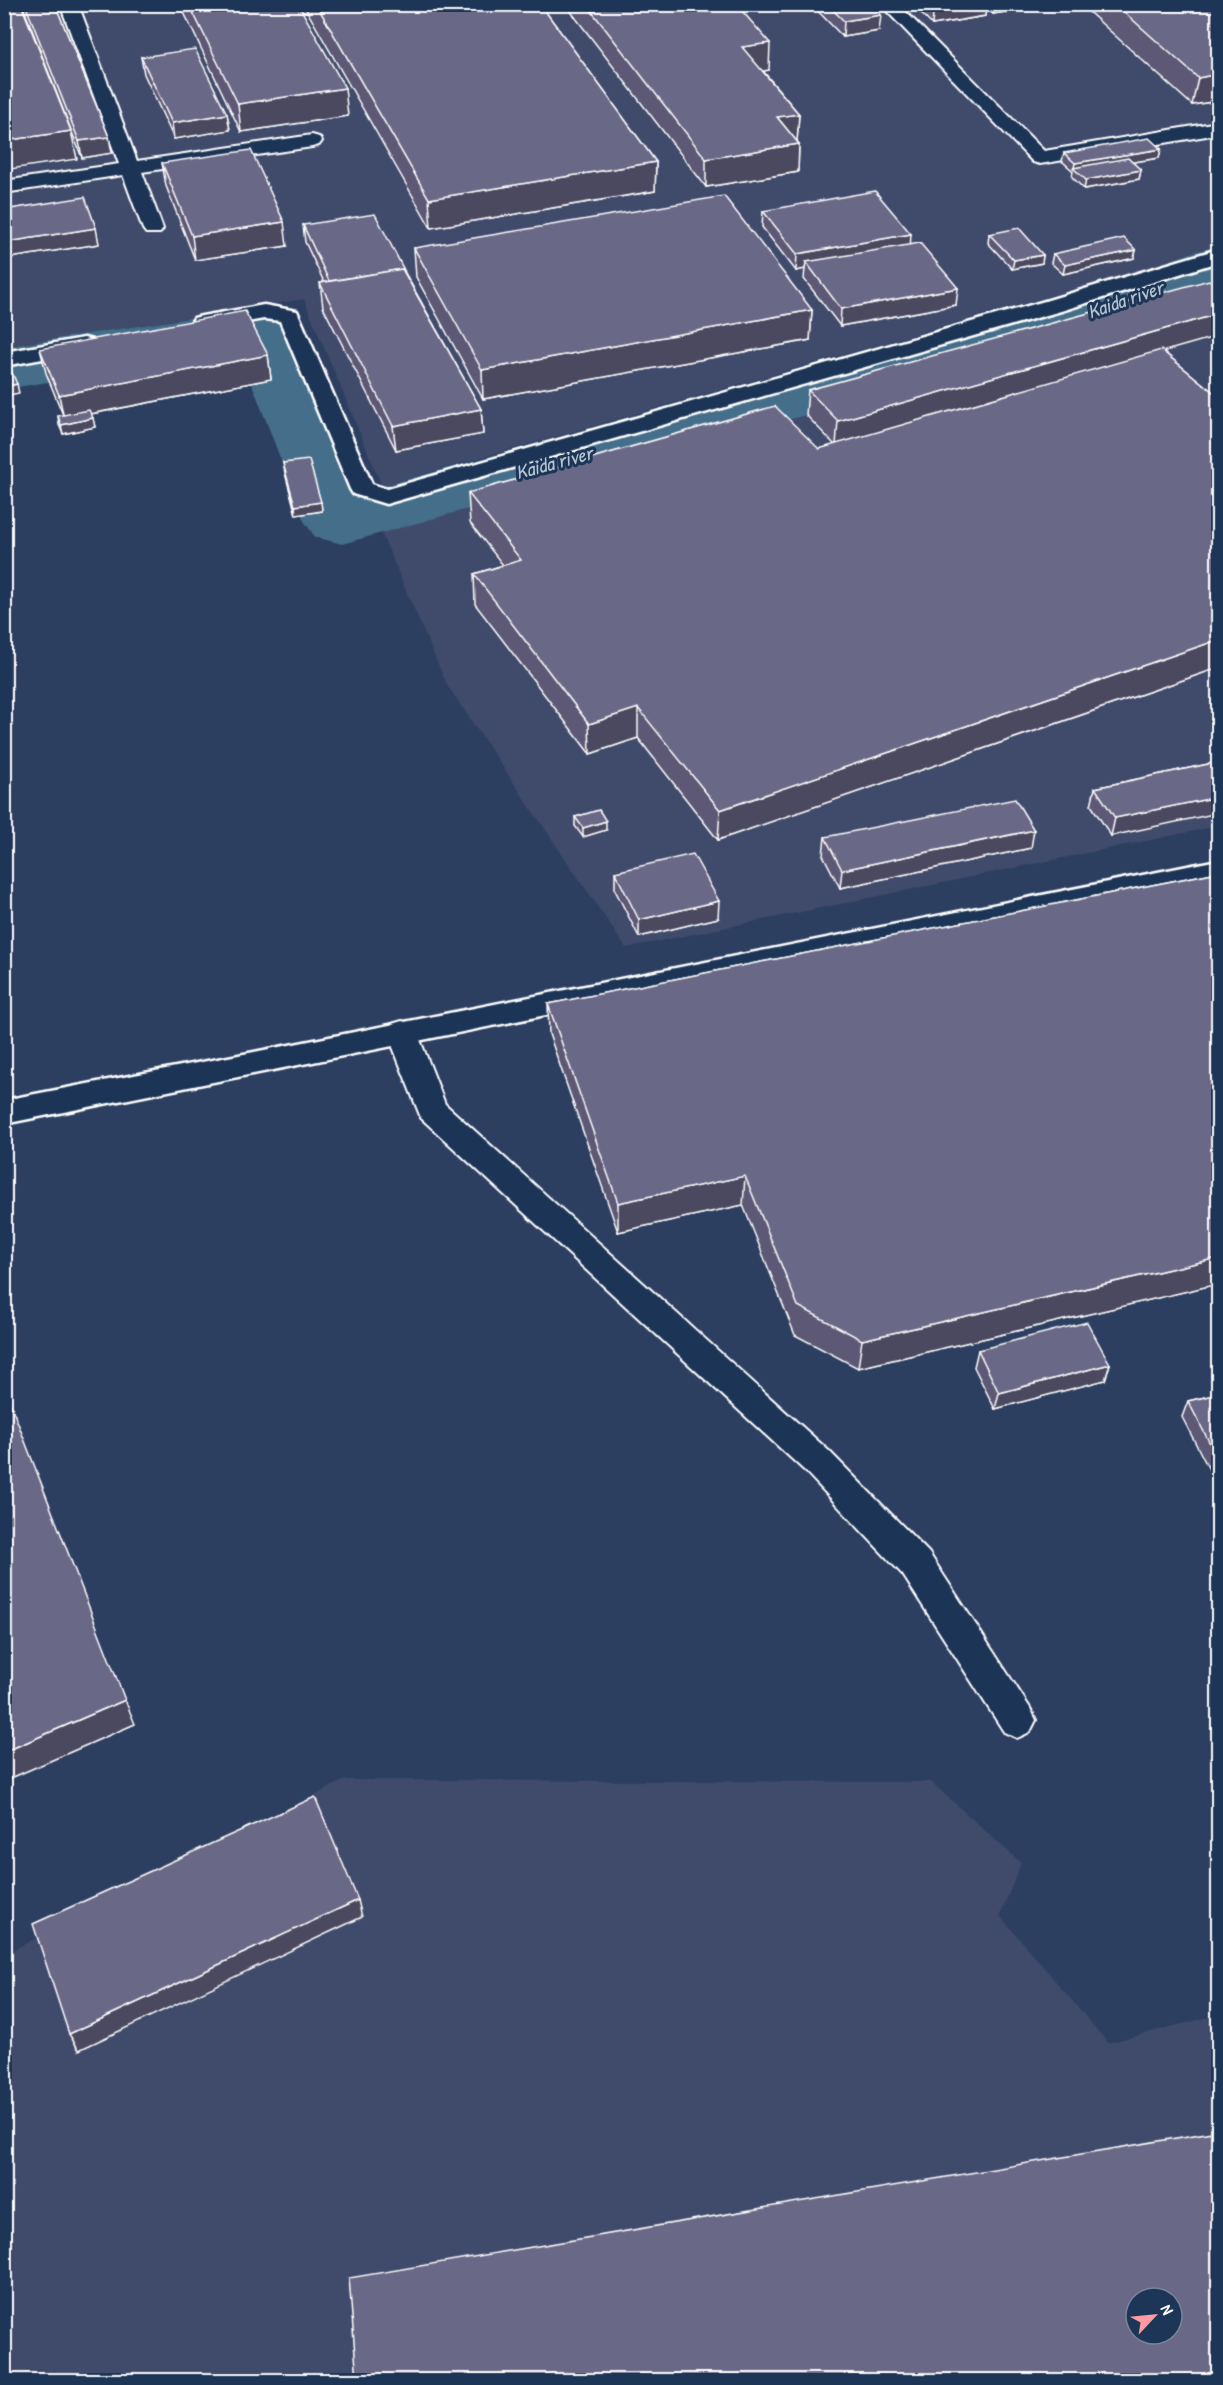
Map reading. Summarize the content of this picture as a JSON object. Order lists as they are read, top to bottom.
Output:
{
  "water": ["Kaida river"],
  "north": "top right"
}
